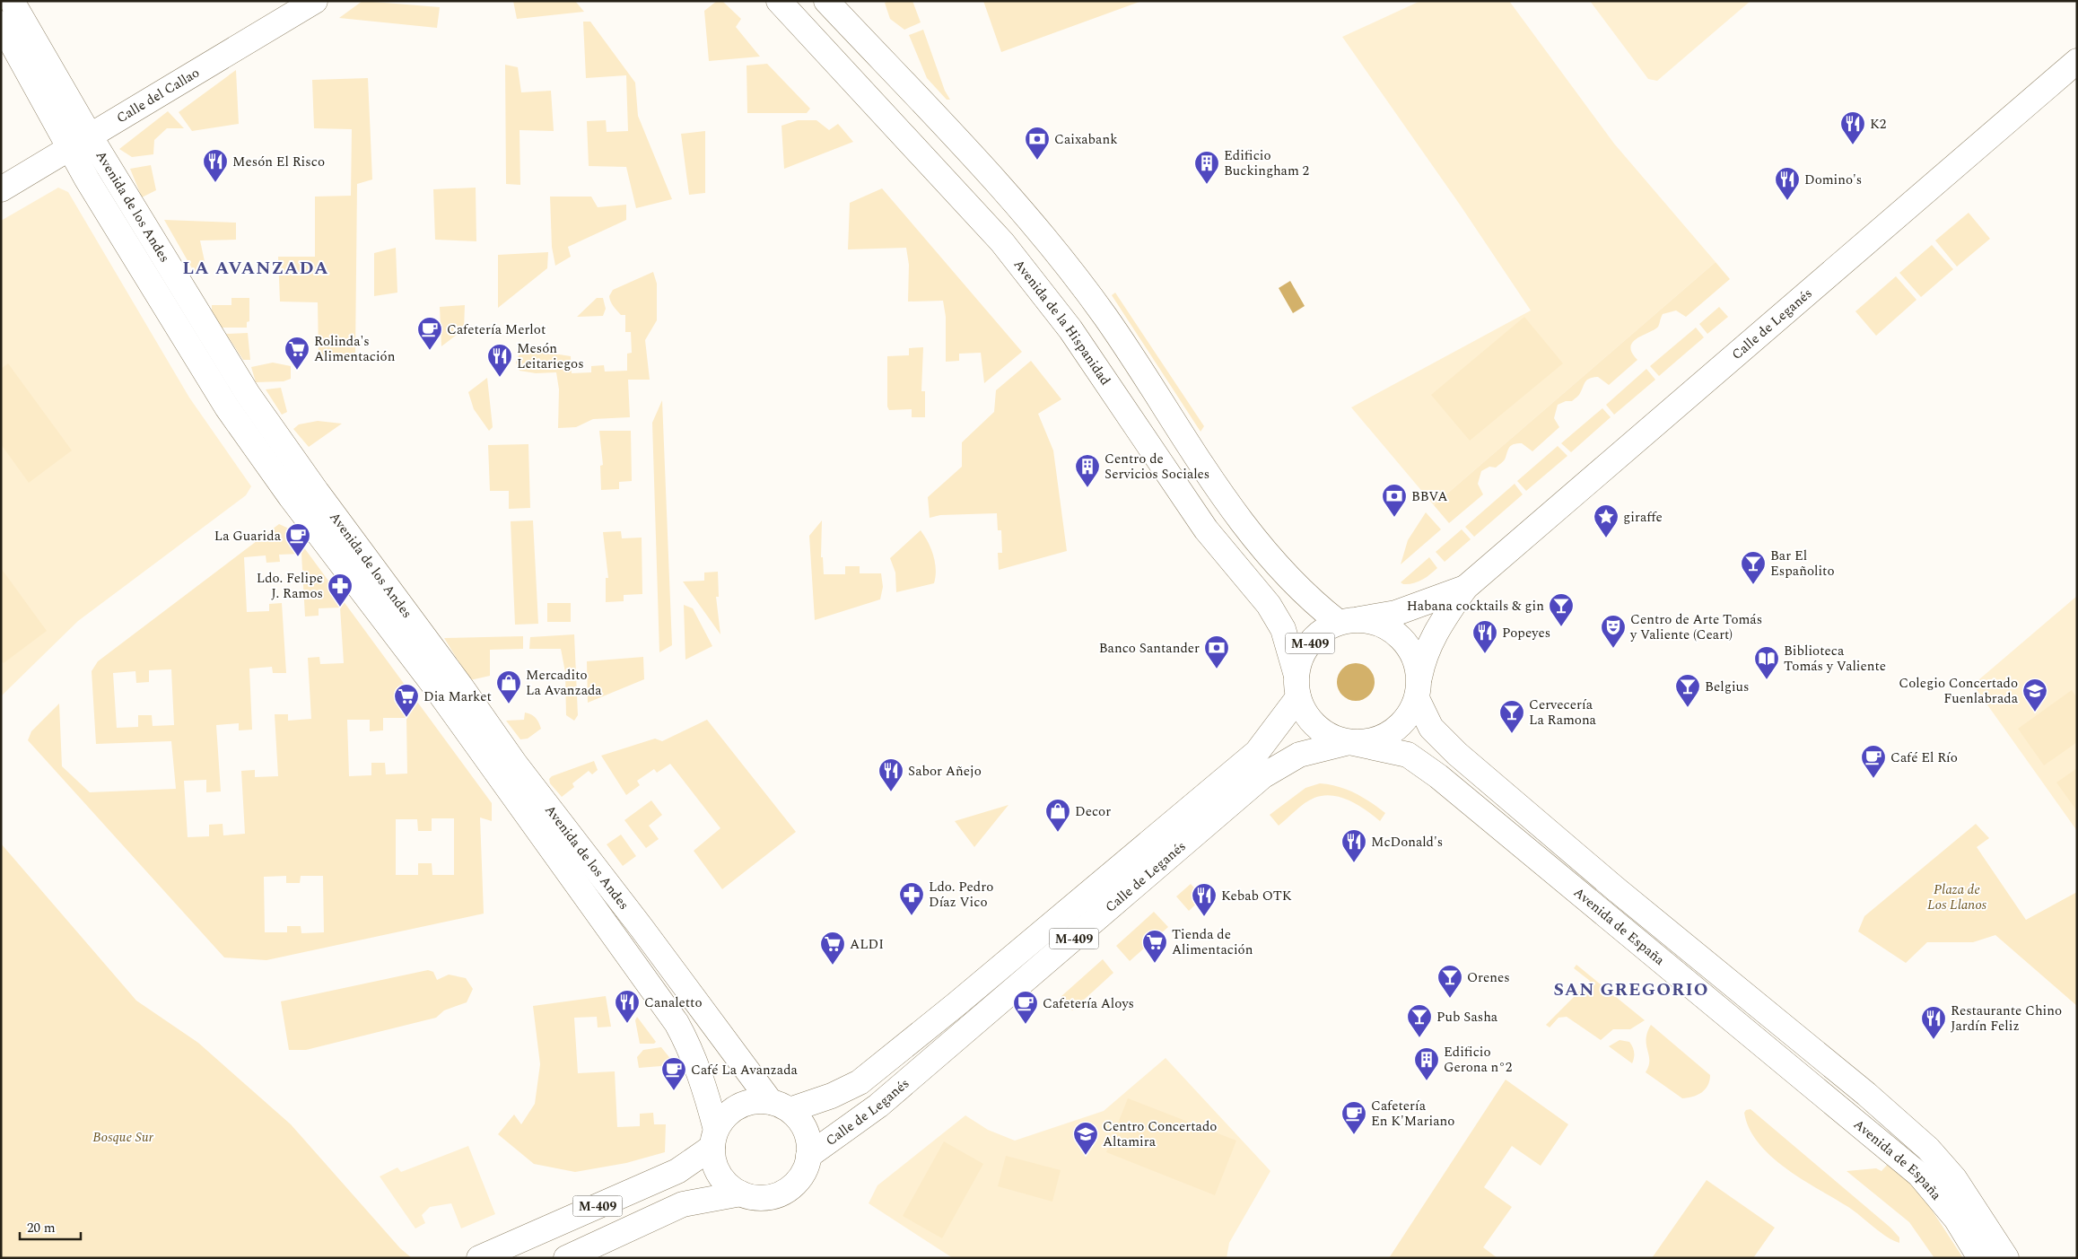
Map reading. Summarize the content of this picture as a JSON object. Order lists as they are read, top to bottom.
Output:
{
  "streets": {
    "main road": [
      "Calle del Callao",
      "Avenida de los Andes",
      "Avenida de la Hispanidad",
      "Calle de Leganés",
      "M-409",
      "Avenida de España"
    ]
  },
  "crossings": [
    ["Calle del Callao", "Avenida de los Andes"],
    ["Avenida de los Andes", "Calle de Leganés"],
    ["Avenida de los Andes", "M-409"],
    ["Avenida de la Hispanidad", "Calle de Leganés"],
    ["Avenida de la Hispanidad", "M-409"],
    ["Avenida de la Hispanidad", "Avenida de España"],
    ["Calle de Leganés", "M-409"],
    ["Calle de Leganés", "Avenida de España"],
    ["M-409", "Avenida de España"]
  ],
  "districts": ["LA AVANZADA", "SAN GREGORIO"],
  "parks": ["Plaza de Los Llanos", "Bosque Sur"],
  "places": {
    "restaurant": [
      "K2",
      "Mesón El Risco",
      "Domino's",
      "Mesón Leitariegos",
      "Popeyes",
      "Sabor Añejo",
      "McDonald's",
      "Kebab OTK",
      "Canaletto",
      "Restaurante Chino Jardín Feliz"
    ],
    "bank": ["Caixabank", "BBVA", "Banco Santander"],
    "building": ["Edificio Buckingham 2", "Centro de Servicios Sociales", "Edificio Gerona n°2"],
    "cafe": [
      "Cafetería Merlot",
      "La Guarida",
      "Café El Río",
      "Cafetería Aloys",
      "Café La Avanzada",
      "Cafetería En K'Mariano"
    ],
    "supermarket": [
      "Rolinda's Alimentación",
      "Dia Market",
      "Tienda de Alimentación",
      "ALDI"
    ],
    "place": ["giraffe"],
    "bar": [
      "Bar El Españolito",
      "Habana cocktails & gin",
      "Belgius",
      "Cervecería La Ramona",
      "Orenes",
      "Pub Sasha"
    ],
    "pharmacy": ["Ldo. Felipe J. Ramos", "Ldo. Pedro Díaz Vico"],
    "theatre": ["Centro de Arte Tomás y Valiente (Ceart)"],
    "library": ["Biblioteca Tomás y Valiente"],
    "shop": ["Mercadito La Avanzada", "Decor"],
    "school or university": ["Colegio Concertado Fuenlabrada", "Centro Concertado Altamira"]
  },
  "scale_bar": "20 m"
}
